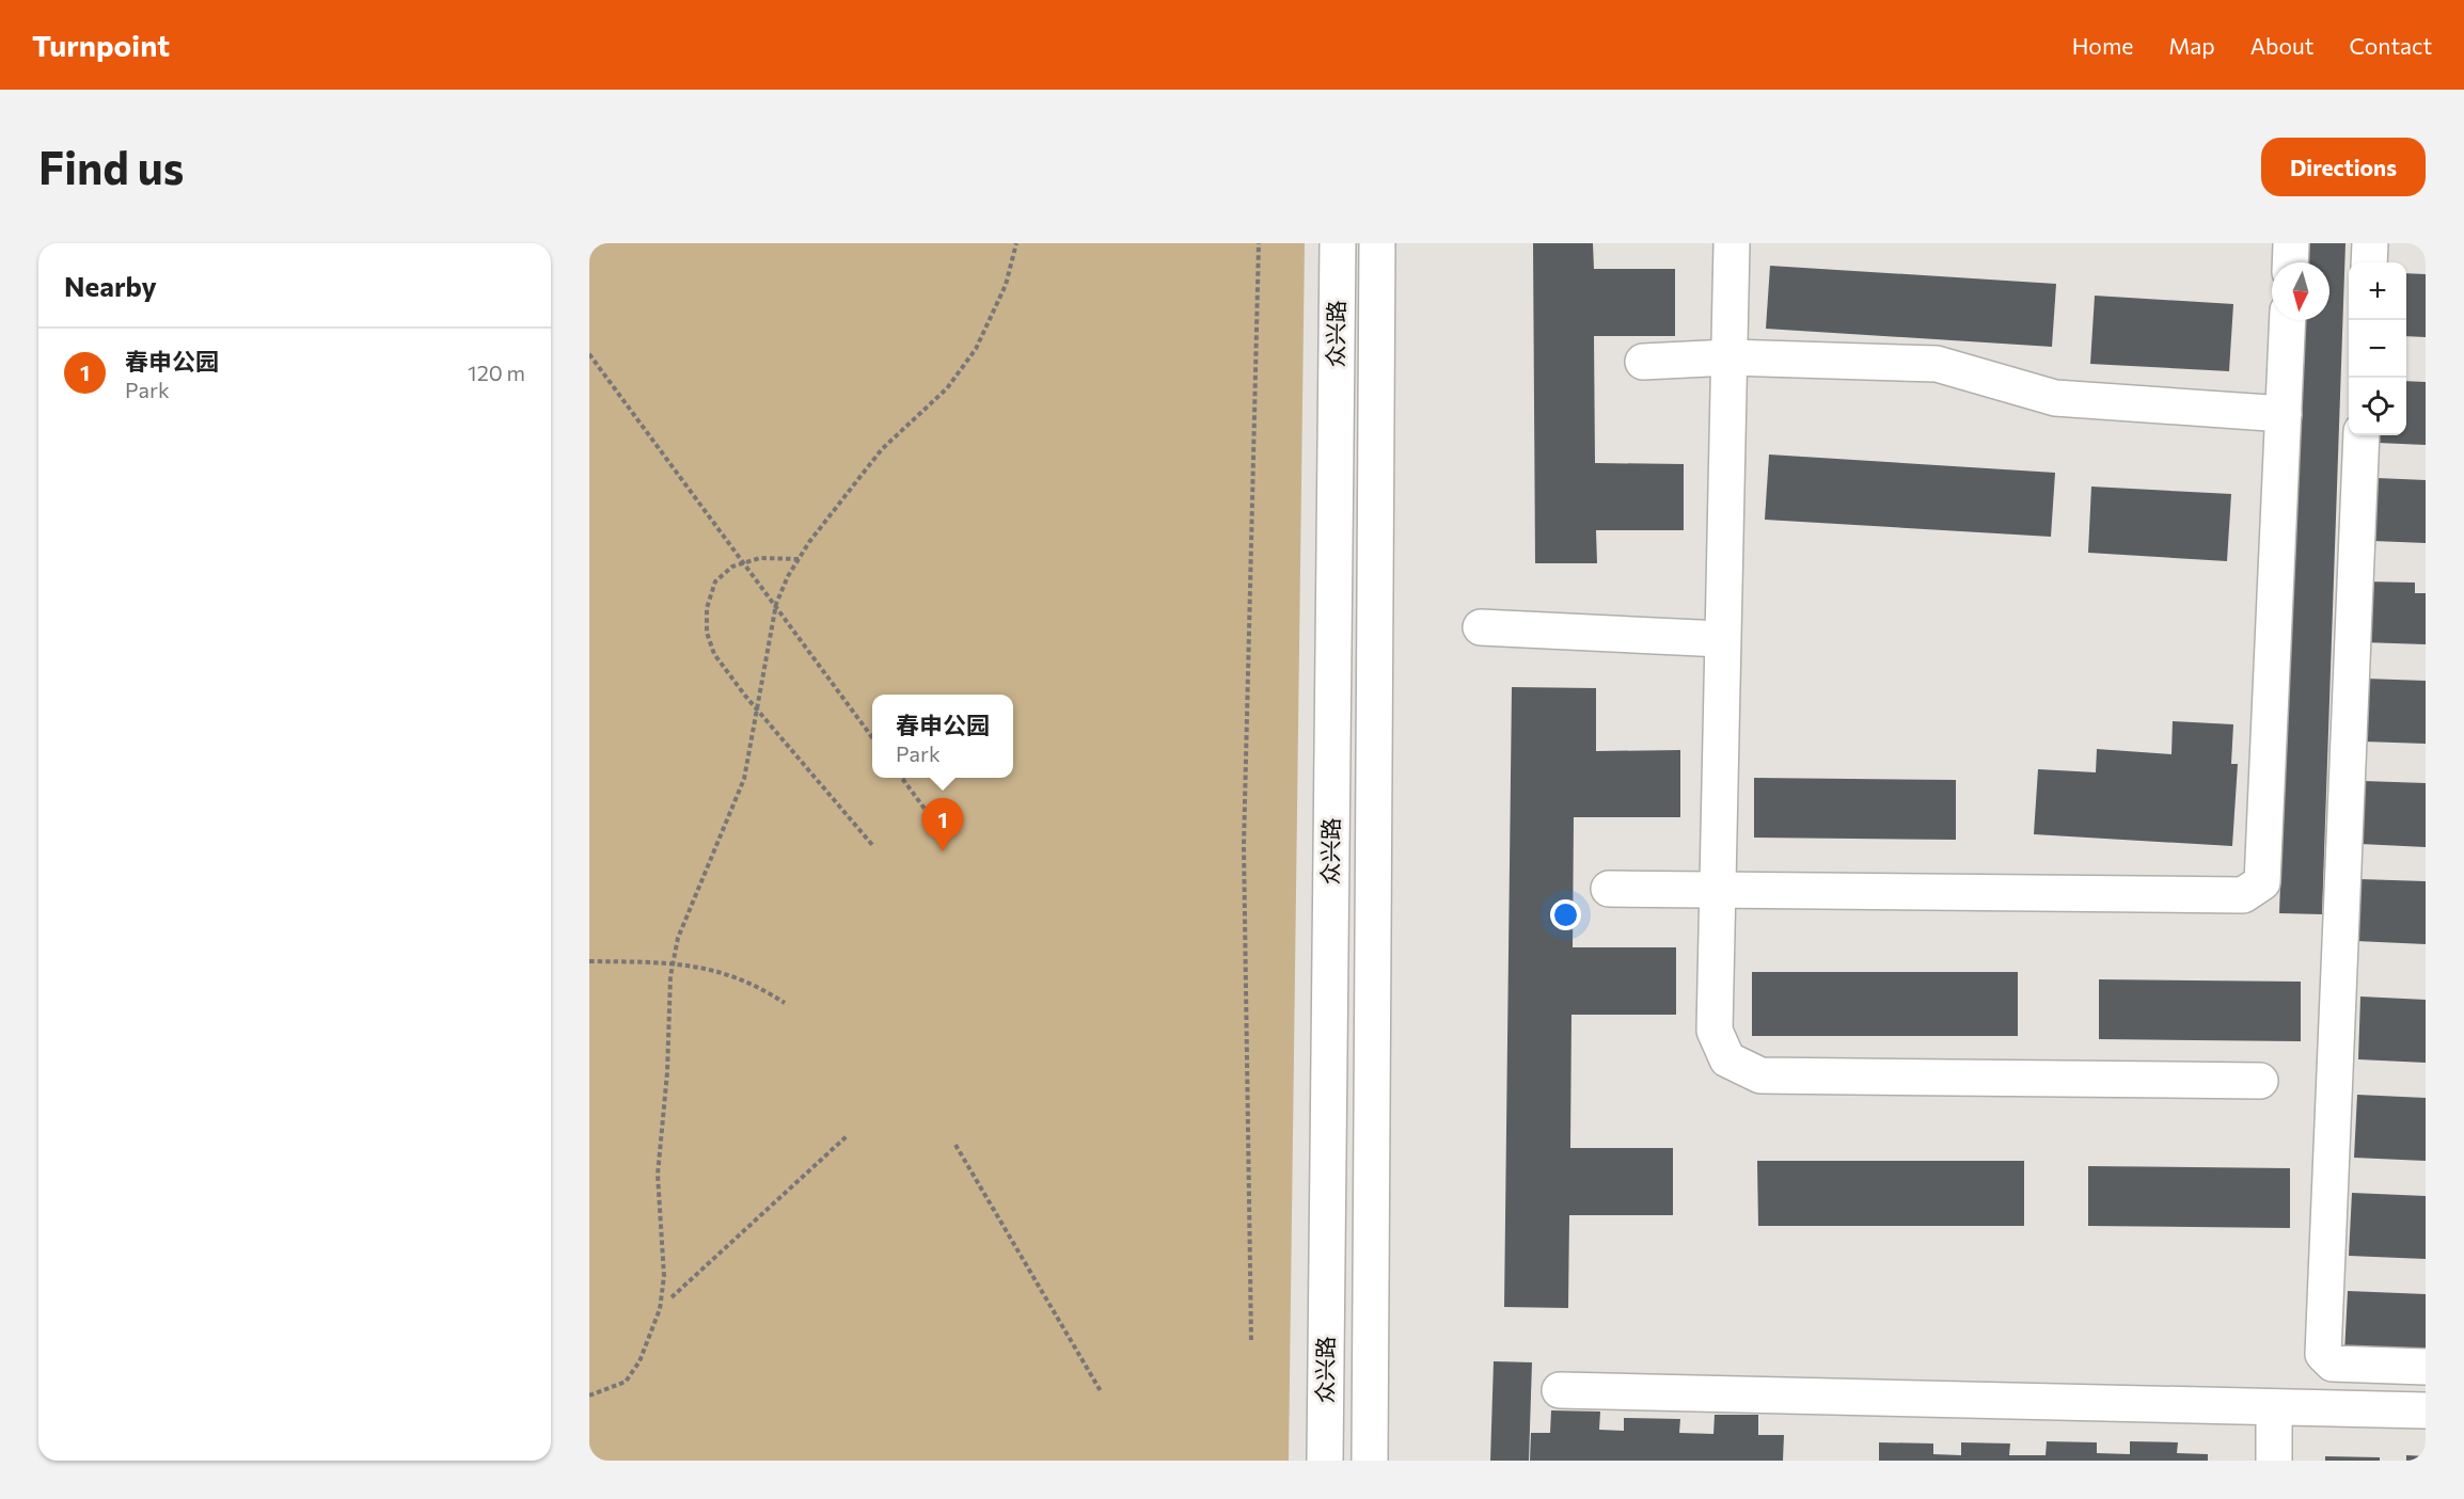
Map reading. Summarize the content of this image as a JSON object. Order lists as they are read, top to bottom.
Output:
{
  "streets": {
    "street": ["众兴路"]
  },
  "north": "bottom",
  "page": {
    "header": "Turnpoint",
    "nav": [
      "Home",
      "Map",
      "About",
      "Contact"
    ],
    "buttons": "Directions",
    "title": "Find us",
    "heading": "Nearby",
    "map_buttons": ["+", "−"],
    "list": [
      {
        "mark": "1",
        "name": "春申公园",
        "note": "Park",
        "value": "120 m"
      }
    ],
    "popup": ["春申公园", "Park"],
    "pins": "1"
  }
}
